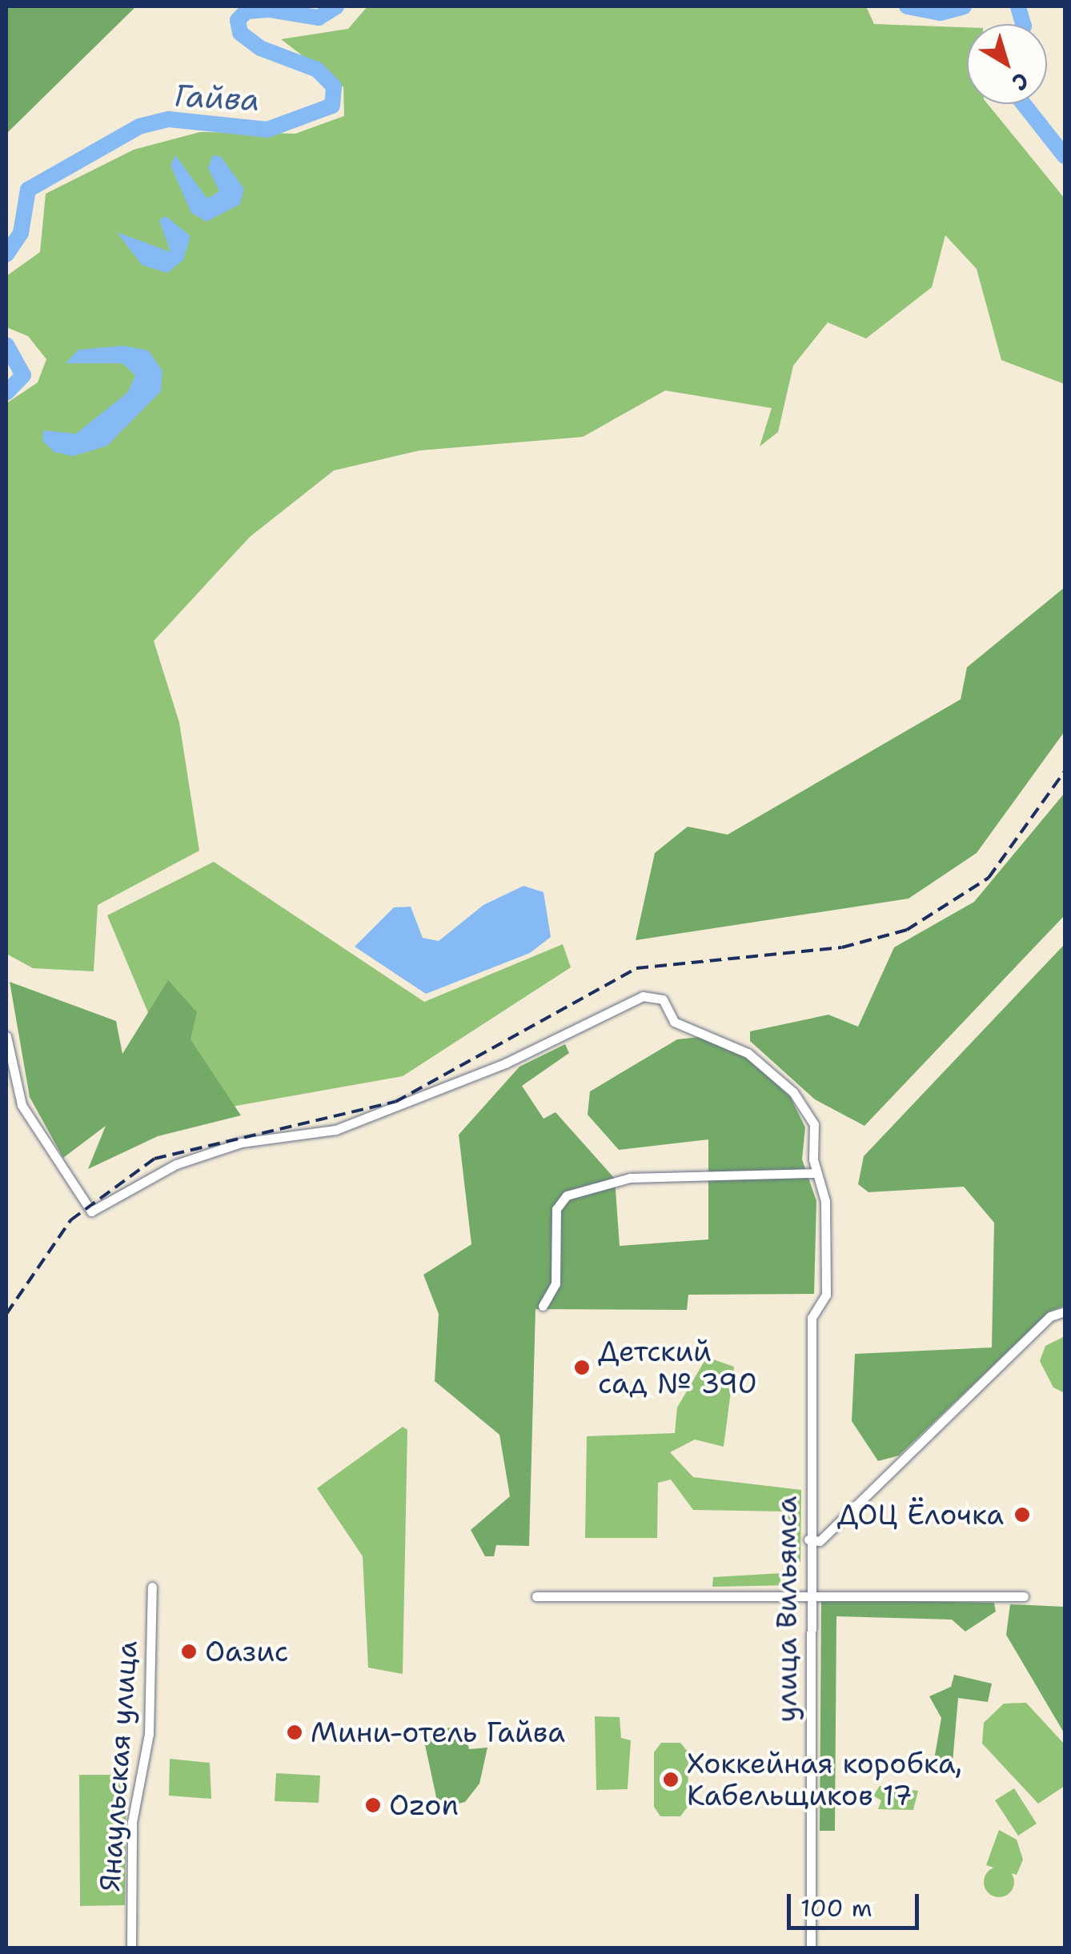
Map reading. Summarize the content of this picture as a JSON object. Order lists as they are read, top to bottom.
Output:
{
  "streets": {
    "street": ["улица Вильямса", "Янаульская улица"]
  },
  "water": ["Гайва"],
  "places": [
    "Детский сад № 390",
    "ДОЦ Ёлочка",
    "Оазис",
    "Мини-отель Гайва",
    "Хоккейная коробка, Кабельщиков 17",
    "Ozon"
  ],
  "scale_bar": "100 m",
  "north": "bottom right"
}
